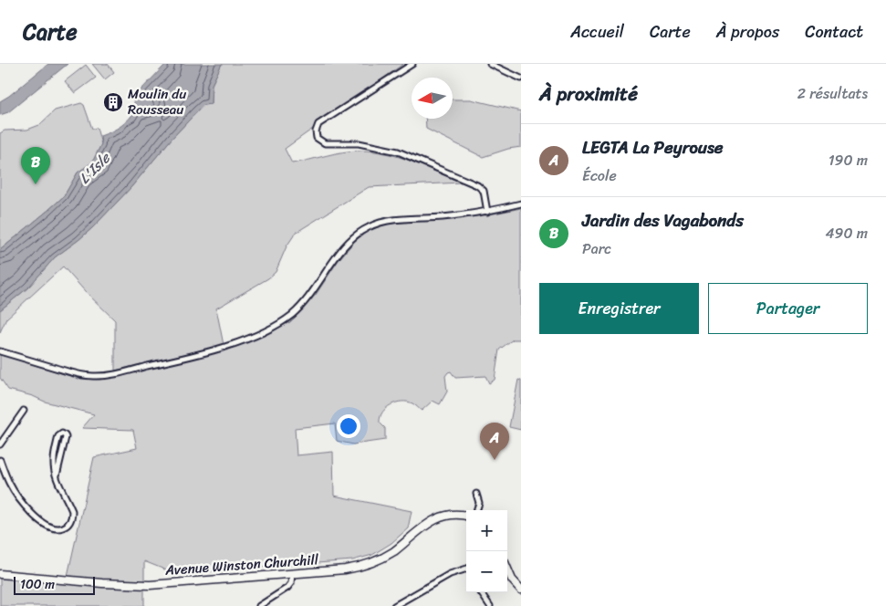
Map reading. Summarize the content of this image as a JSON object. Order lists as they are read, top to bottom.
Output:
{
  "streets": {
    "main road": ["Avenue Winston Churchill"]
  },
  "water": ["L'Isle"],
  "places": {
    "building": ["Moulin du Rousseau"]
  },
  "scale_bar": "100 m",
  "north": "left",
  "page": {
    "header": "Carte",
    "nav": [
      "Accueil",
      "Carte",
      "À propos",
      "Contact"
    ],
    "heading": ["À proximité", "2 résultats"],
    "list": [
      {
        "mark": "A",
        "name": "LEGTA La Peyrouse",
        "note": "École",
        "value": "190 m"
      },
      {
        "mark": "B",
        "name": "Jardin des Vagabonds",
        "note": "Parc",
        "value": "490 m"
      }
    ],
    "pins": ["B", "A"],
    "buttons": ["Enregistrer", "Partager"],
    "map_buttons": ["+", "−"],
    "scale": "100 m"
  }
}
